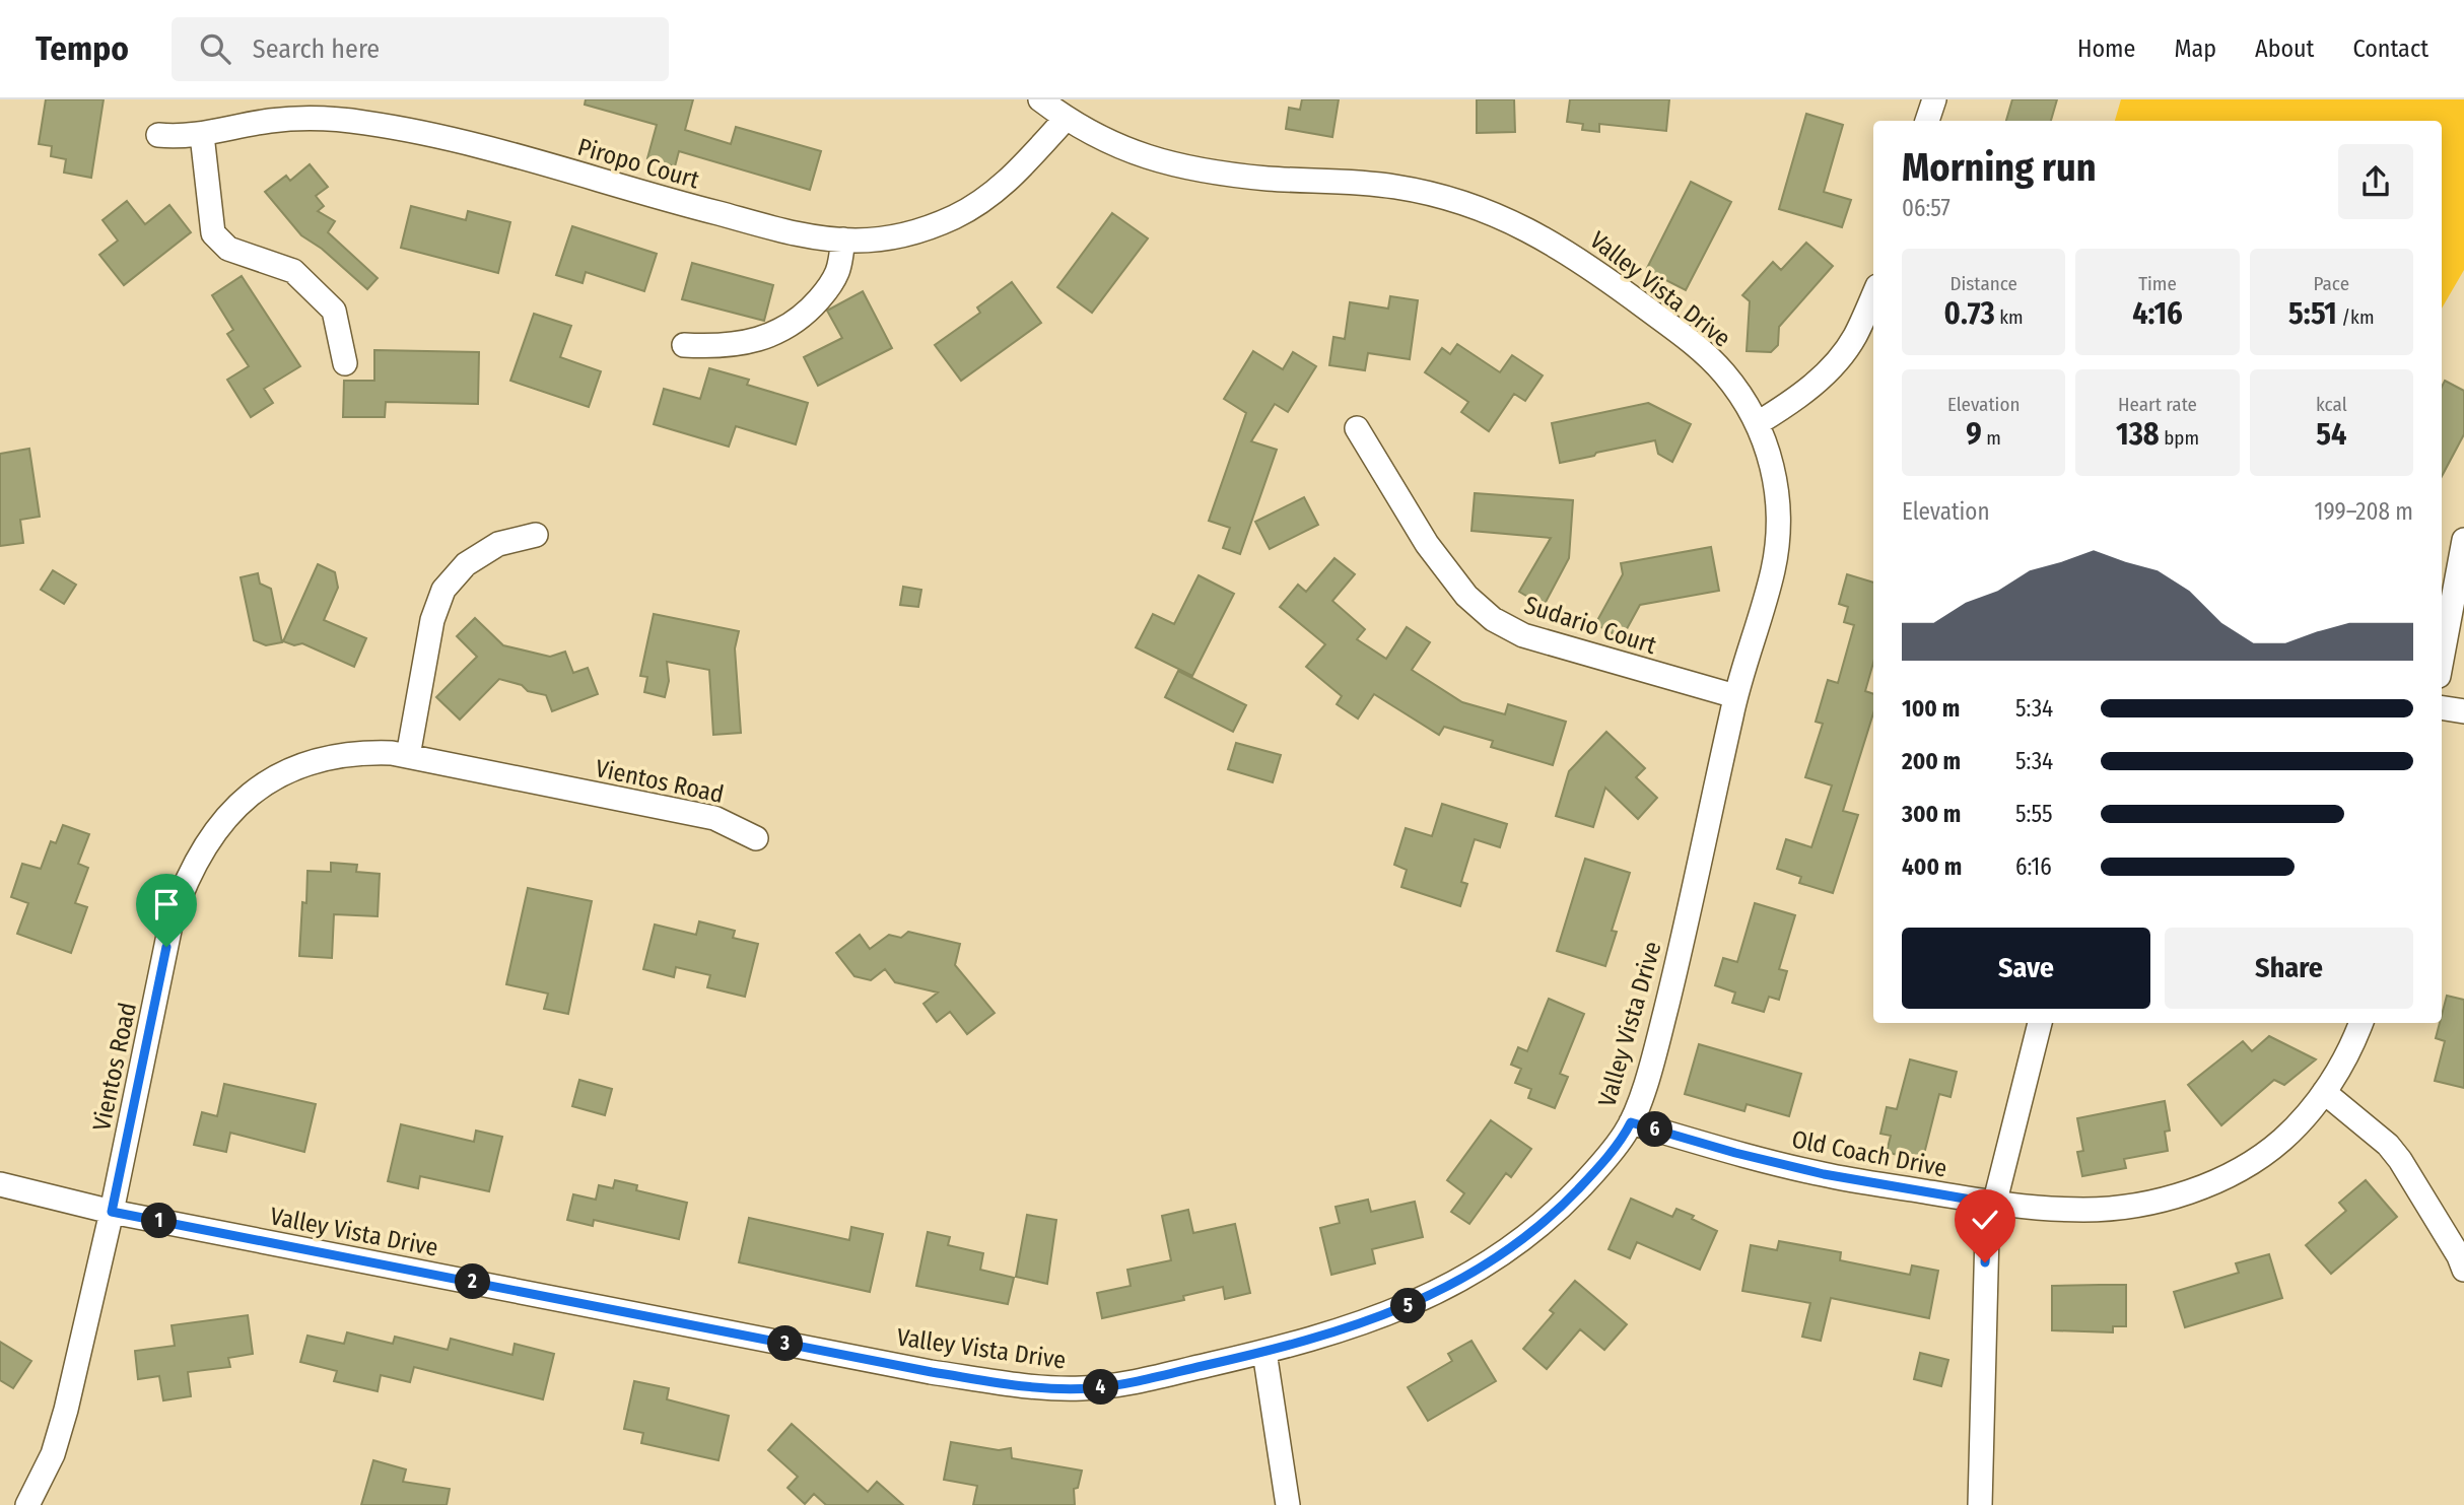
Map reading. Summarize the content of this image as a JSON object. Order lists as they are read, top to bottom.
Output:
{
  "streets": {
    "street": [
      "Piropo Court",
      "Valley Vista Drive",
      "Sudario Court",
      "Vientos Road",
      "Old Coach Drive"
    ]
  },
  "crossings": [
    ["Piropo Court", "Valley Vista Drive"],
    ["Valley Vista Drive", "Sudario Court"],
    ["Valley Vista Drive", "Vientos Road"],
    ["Valley Vista Drive", "Old Coach Drive"]
  ],
  "page": {
    "header": "Tempo",
    "search": "Search here",
    "nav": [
      "Home",
      "Map",
      "About",
      "Contact"
    ],
    "heading": ["Morning run", "06:57"],
    "stats": [
      ["Distance", "0.73 km"],
      ["Time", "4:16"],
      ["Pace", "5:51 /km"],
      ["Elevation", "9 m"],
      ["Heart rate", "138 bpm"],
      ["kcal", "54"]
    ],
    "chart": ["Elevation", "199–208 m"],
    "list": [
      {
        "name": "100 m",
        "note": "5:34"
      },
      {
        "name": "200 m",
        "note": "5:34"
      },
      {
        "name": "300 m",
        "note": "5:55"
      },
      {
        "name": "400 m",
        "note": "6:16"
      }
    ],
    "buttons": ["Save", "Share"],
    "pins": [
      "6",
      "1",
      "2",
      "5",
      "3",
      "4"
    ]
  }
}
